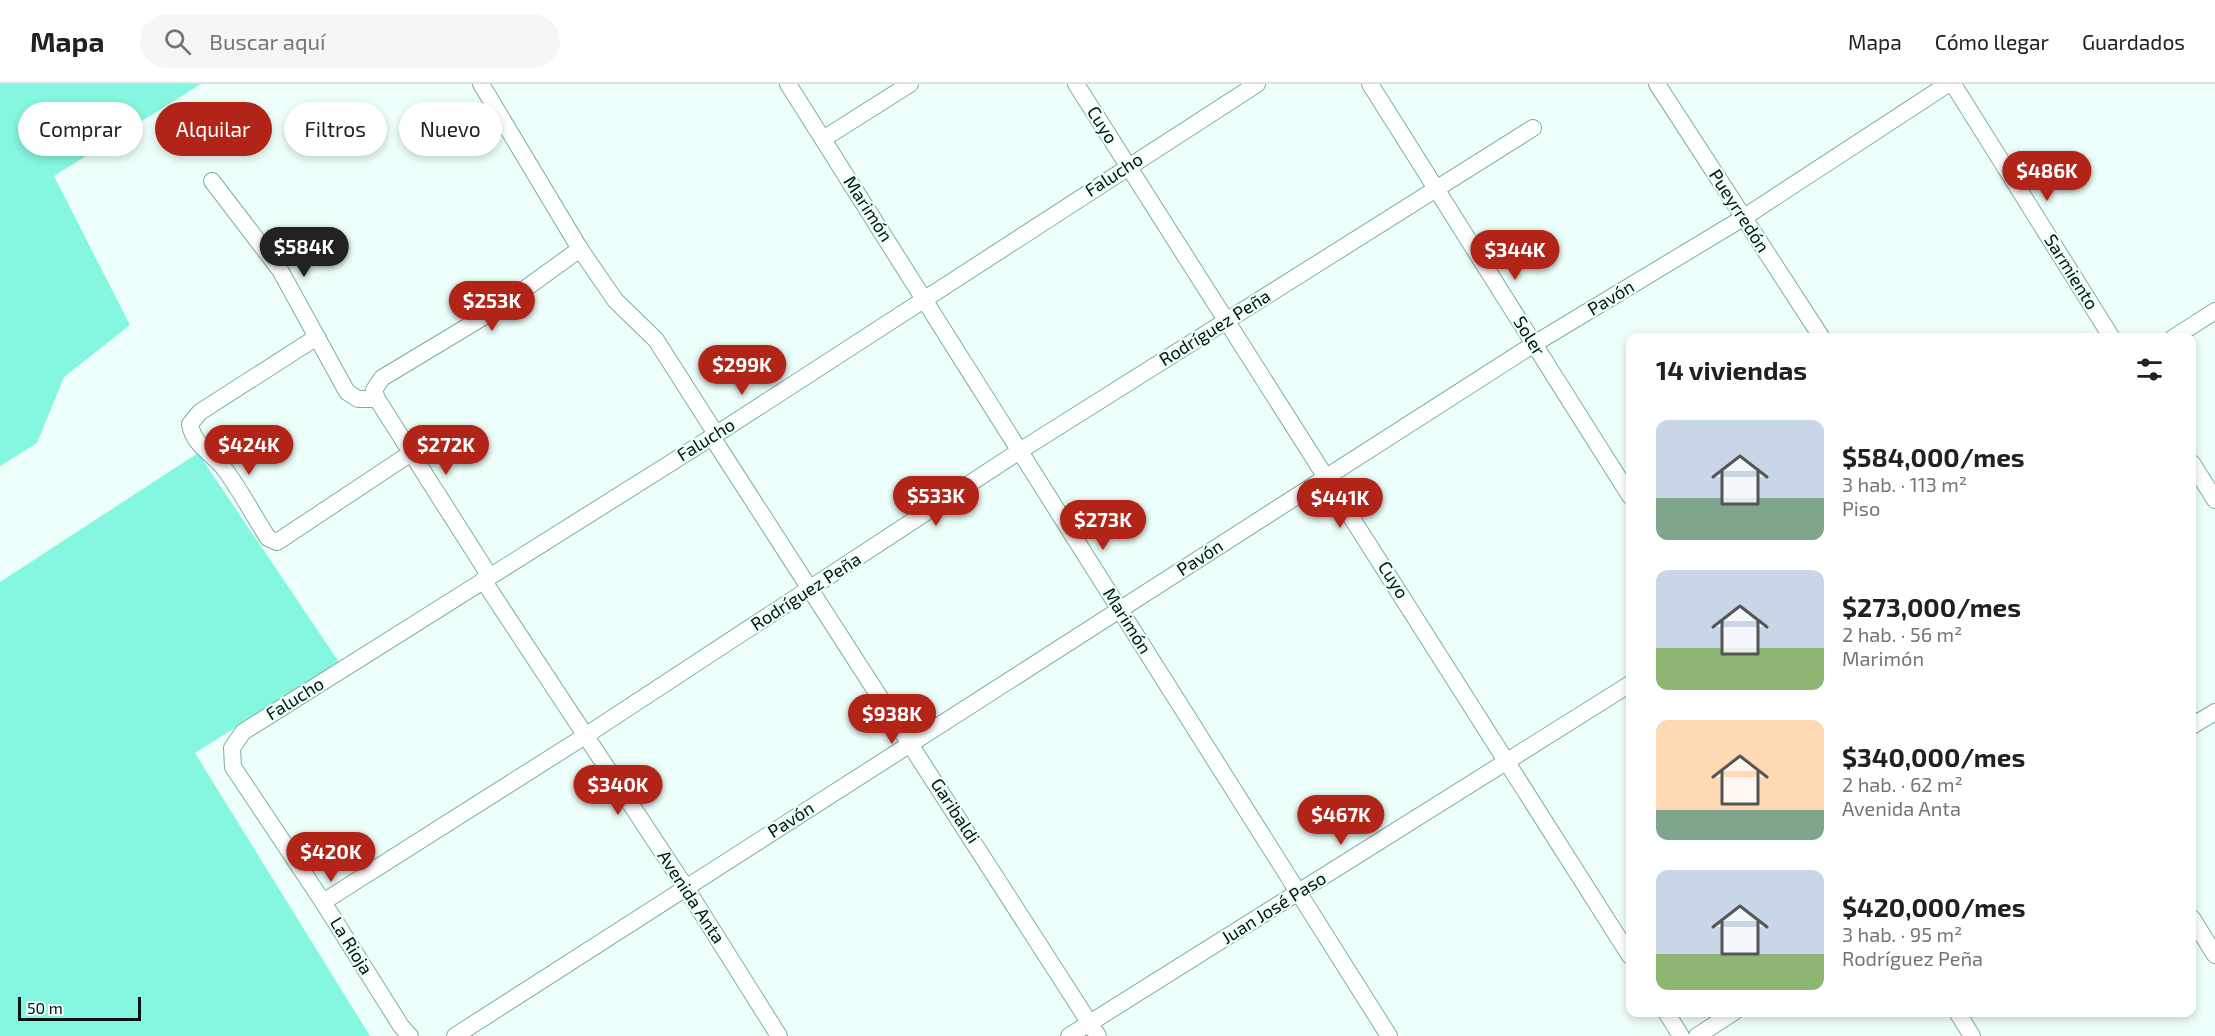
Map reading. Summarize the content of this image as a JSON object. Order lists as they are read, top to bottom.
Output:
{
  "streets": {
    "street": [
      "Cuyo",
      "Falucho",
      "Marimón",
      "Pueyrredón",
      "Sarmiento",
      "Pavón",
      "Rodríguez Peña",
      "Soler",
      "Garibaldi",
      "Avenida Anta",
      "Juan José Paso",
      "La Rioja"
    ]
  },
  "crossings": [
    ["Cuyo", "Falucho"],
    ["Cuyo", "Pavón"],
    ["Cuyo", "Rodríguez Peña"],
    ["Cuyo", "Juan José Paso"],
    ["Falucho", "Marimón"],
    ["Falucho", "Garibaldi"],
    ["Falucho", "Avenida Anta"],
    ["Falucho", "La Rioja"],
    ["Marimón", "Pavón"],
    ["Marimón", "Rodríguez Peña"],
    ["Marimón", "Juan José Paso"],
    ["Pueyrredón", "Pavón"],
    ["Pavón", "Soler"],
    ["Pavón", "Garibaldi"],
    ["Pavón", "Avenida Anta"],
    ["Rodríguez Peña", "Soler"],
    ["Rodríguez Peña", "Garibaldi"],
    ["Rodríguez Peña", "Avenida Anta"],
    ["Rodríguez Peña", "La Rioja"],
    ["Garibaldi", "Juan José Paso"]
  ],
  "scale_bar": "50 m",
  "page": {
    "header": "Mapa",
    "search": "Buscar aquí",
    "nav": ["Mapa", "Cómo llegar", "Guardados"],
    "chip": [
      "Comprar",
      "Alquilar",
      "Filtros",
      "Nuevo"
    ],
    "price": [
      "$486K",
      "$584K",
      "$344K",
      "$253K",
      "$299K",
      "$424K",
      "$272K",
      "$533K",
      "$441K",
      "$273K",
      "$938K",
      "$340K",
      "$467K",
      "$420K"
    ],
    "heading": "14 viviendas",
    "list": [
      {
        "name": "$584,000/mes",
        "note": "3 hab. · 113 m² · Piso"
      },
      {
        "name": "$273,000/mes",
        "note": "2 hab. · 56 m² · Marimón"
      },
      {
        "name": "$340,000/mes",
        "note": "2 hab. · 62 m² · Avenida Anta"
      },
      {
        "name": "$420,000/mes",
        "note": "3 hab. · 95 m² · Rodríguez Peña"
      }
    ],
    "scale": "50 m"
  }
}
